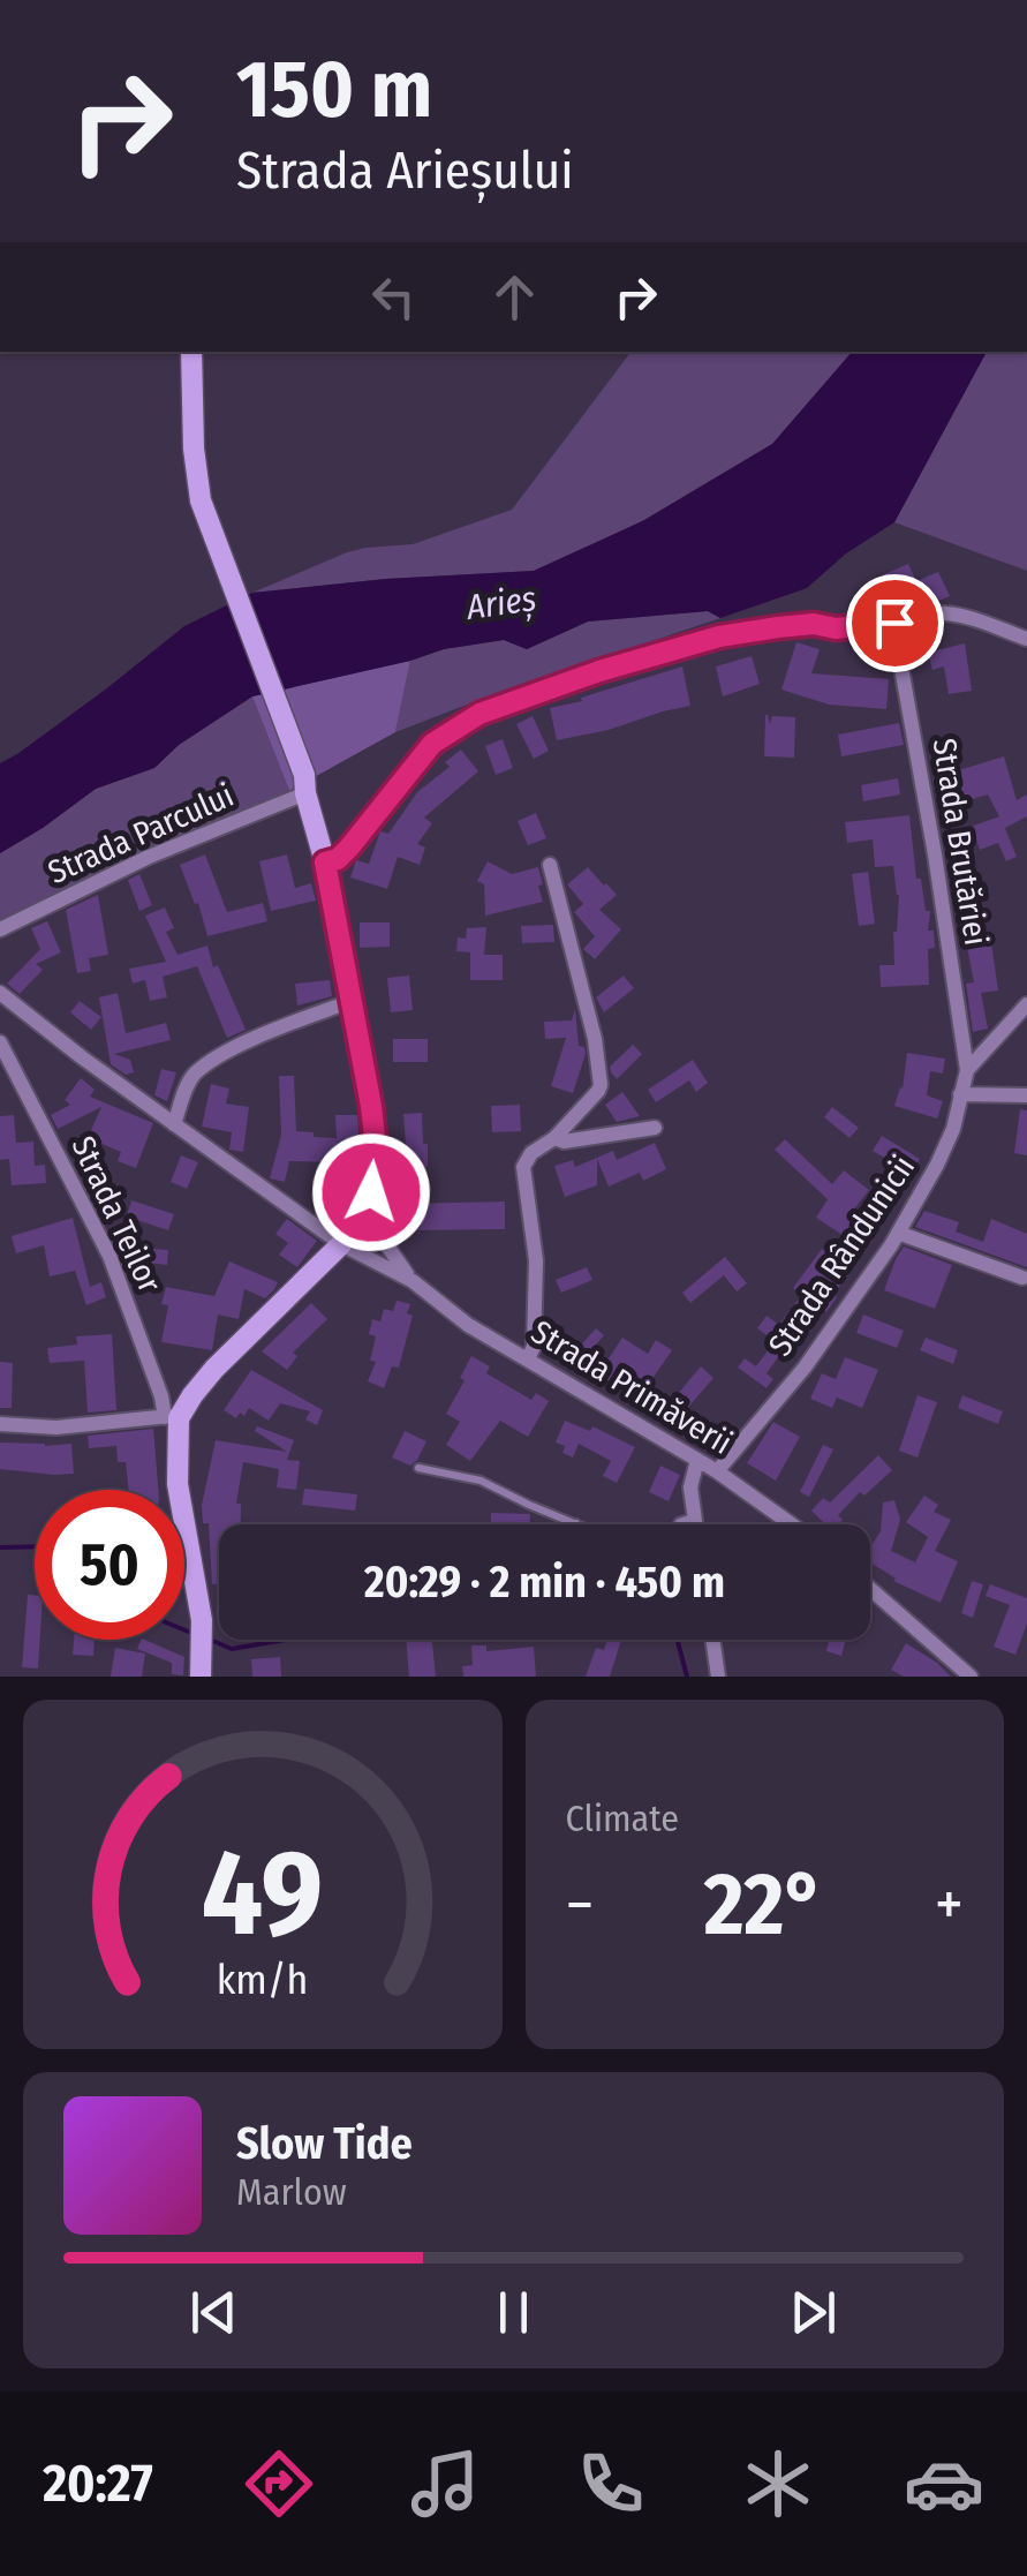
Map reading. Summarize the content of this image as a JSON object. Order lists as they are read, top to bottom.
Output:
{
  "streets": {
    "street": [
      "Strada Parcului",
      "Strada Brutăriei",
      "Strada Teilor",
      "Strada Rândunicii",
      "Strada Primăverii"
    ]
  },
  "crossings": [
    ["Strada Brutăriei", "Strada Rândunicii"],
    ["Strada Rândunicii", "Strada Primăverii"]
  ],
  "water": ["Arieș"],
  "page": {
    "turn": ["150 m", "Strada Arieșului"],
    "limit": "50",
    "trip": "20:29 · 2 min · 450 m",
    "tile": "Climate",
    "heat": ["−", "22°", "+"],
    "song": ["Slow Tide", "Marlow"],
    "tabs": "20:27",
    "gauge": ["49", "km/h"]
  }
}
